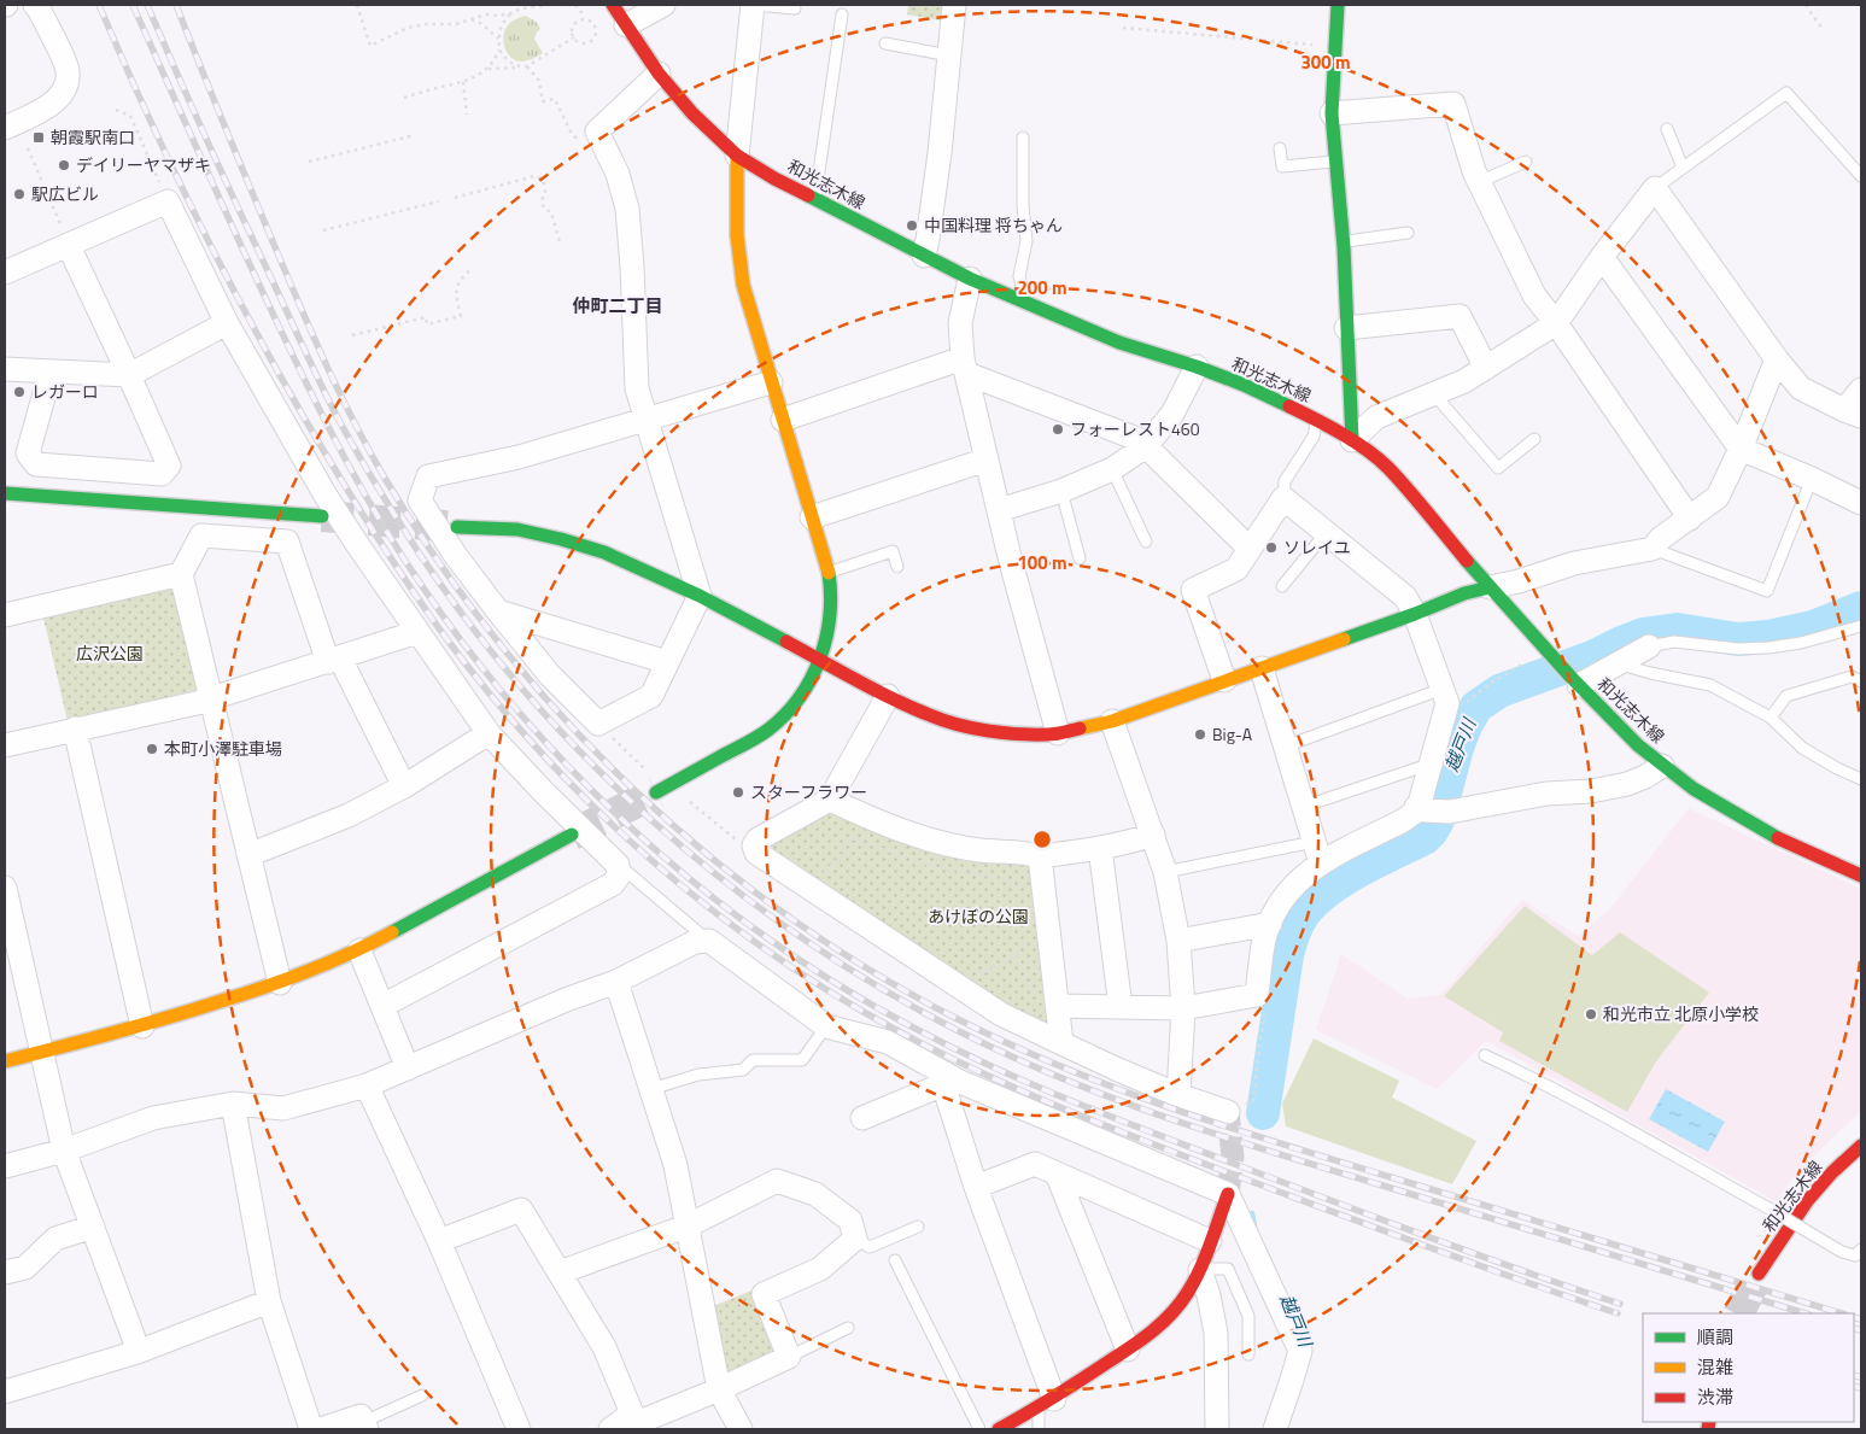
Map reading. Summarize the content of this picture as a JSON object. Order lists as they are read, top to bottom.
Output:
{
  "streets": {
    "street": ["和光志木線"]
  },
  "districts": ["仲町二丁目"],
  "water": ["越戸川"],
  "parks": ["広沢公園", "あけぼの公園"],
  "places": {
    "transit": ["朝霞駅南口"],
    "other": [
      "デイリーヤマザキ",
      "駅広ビル",
      "中国料理 将ちゃん",
      "レガーロ",
      "フォーレスト460",
      "ソレイユ",
      "Big-A",
      "本町小澤駐車場",
      "スターフラワー",
      "和光市立 北原小学校"
    ]
  },
  "legend": ["順調", "混雑", "渋滞"],
  "rings": ["300 m", "200 m", "100 m"]
}
